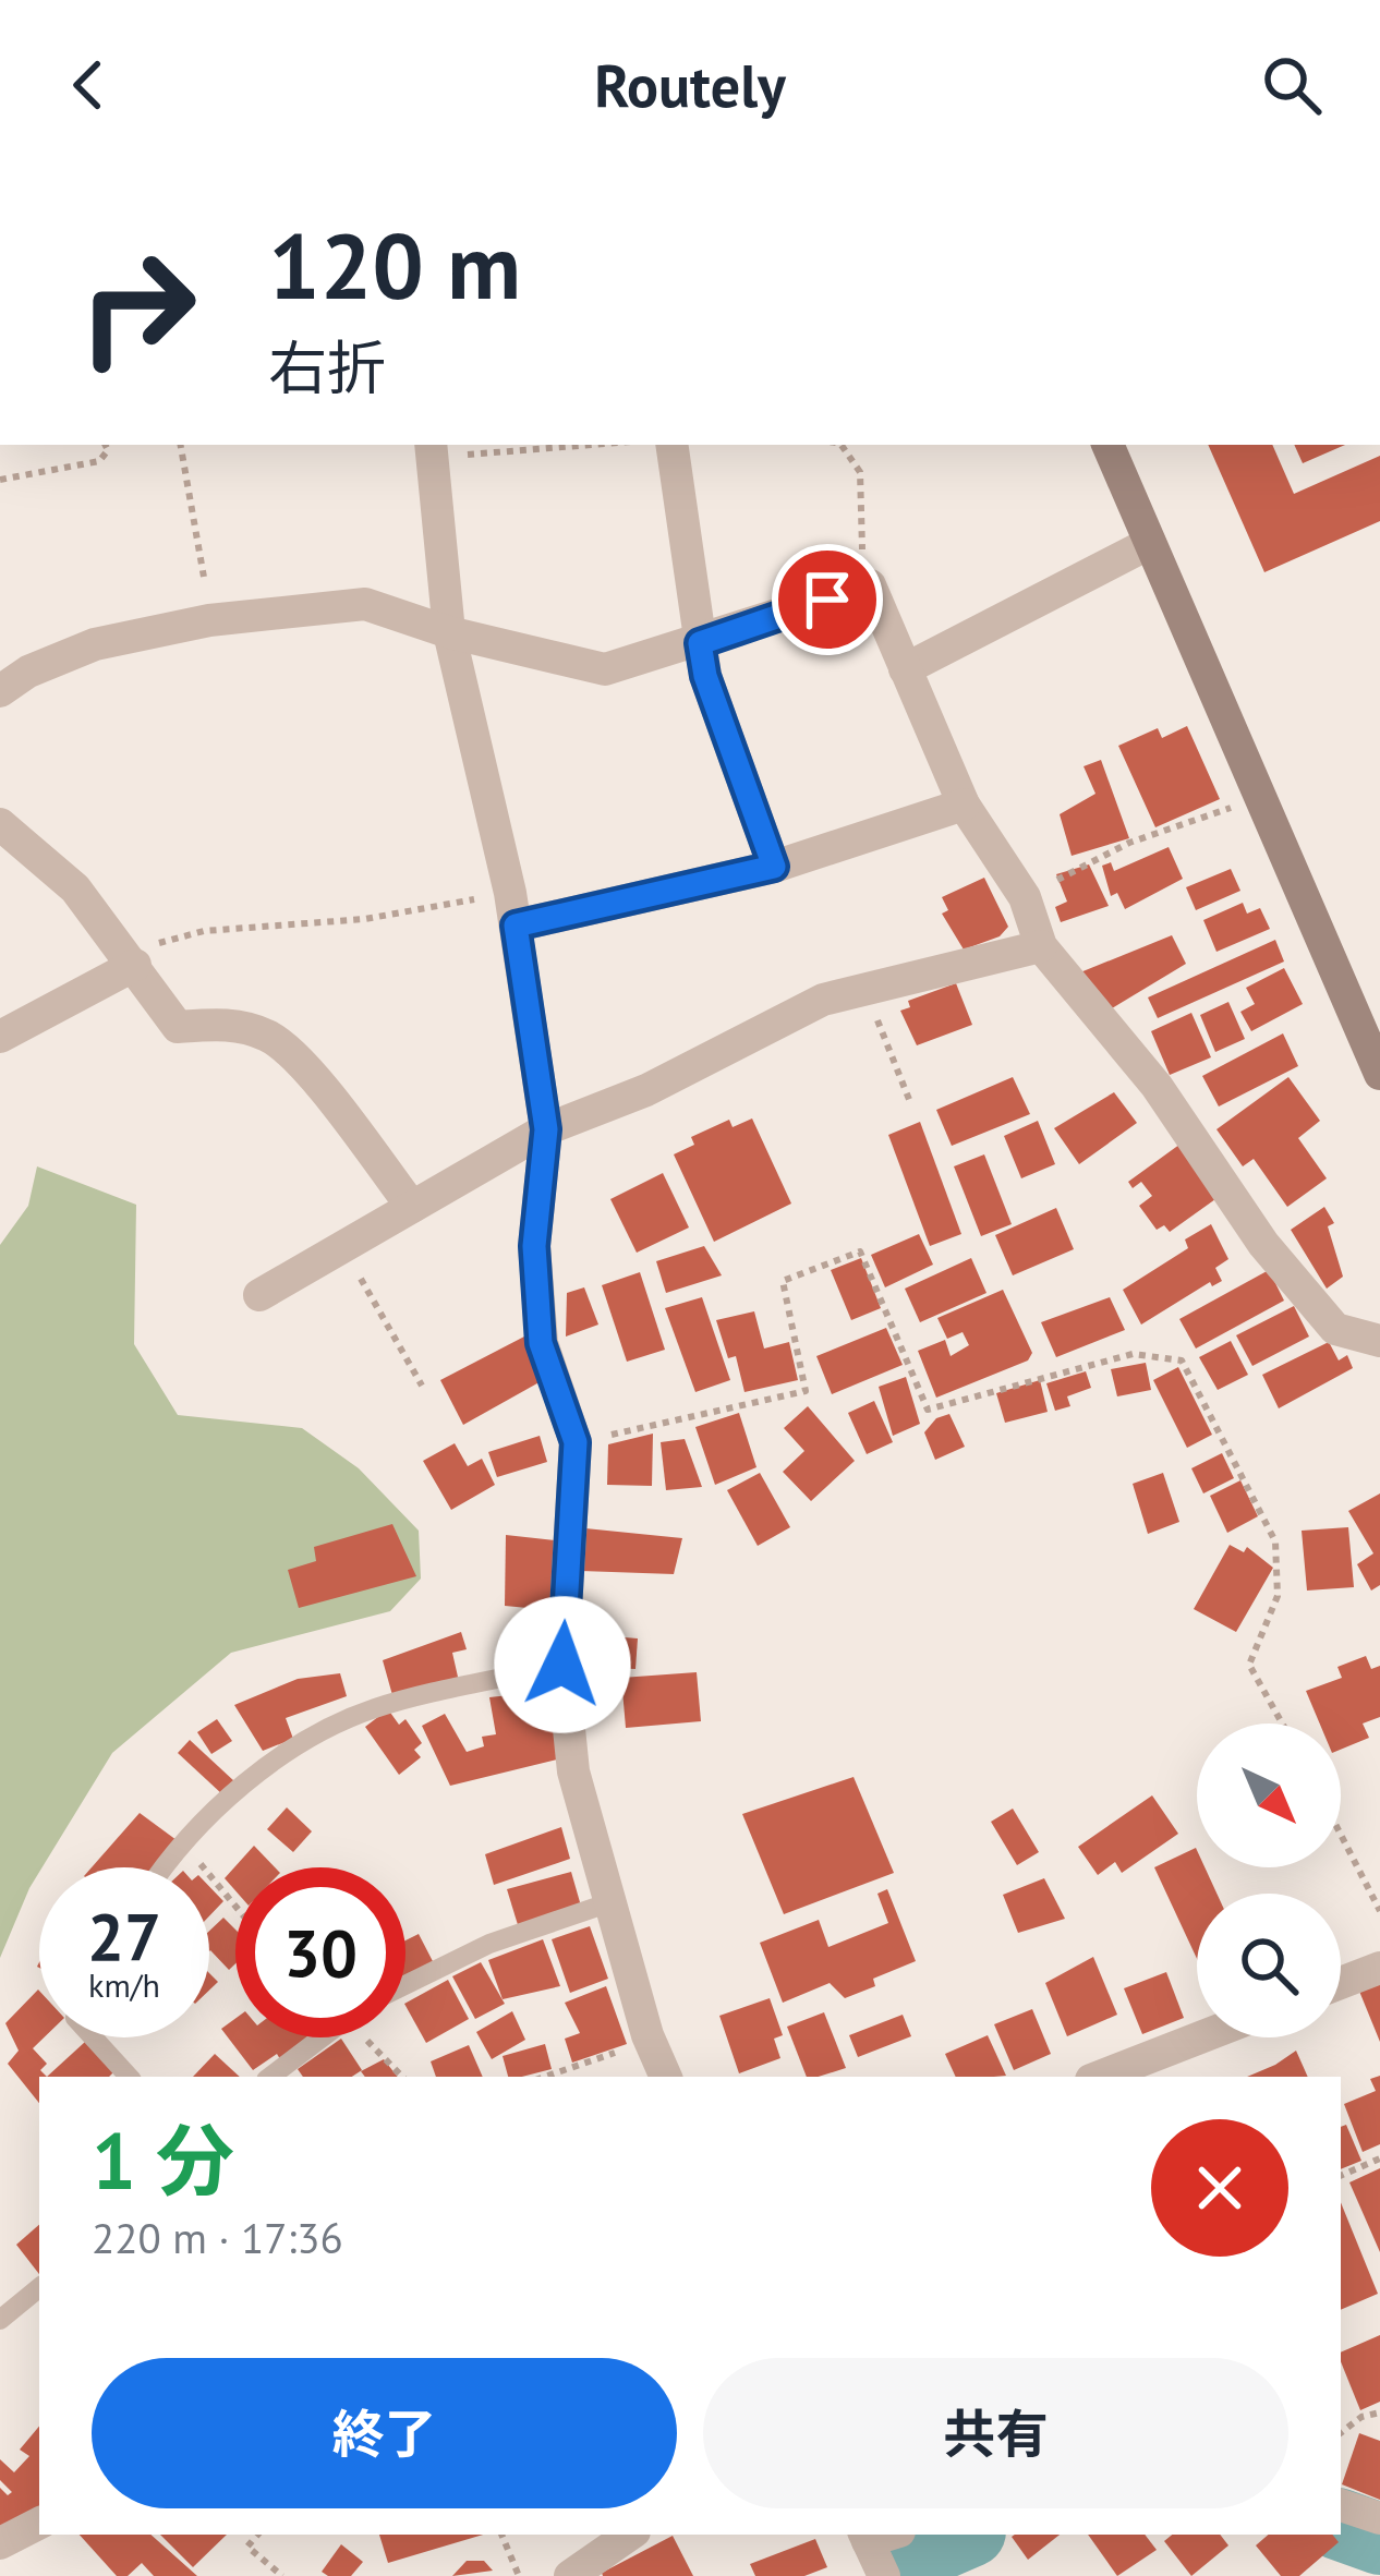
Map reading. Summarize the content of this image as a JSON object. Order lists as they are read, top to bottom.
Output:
{
  "north": "bottom right",
  "page": {
    "header": "Routely",
    "turn": ["120 m", "右折"],
    "speed": "27 km/h",
    "limit": "30",
    "heading": ["1 分", "220 m · 17:36"],
    "buttons": ["終了", "共有"]
  }
}
